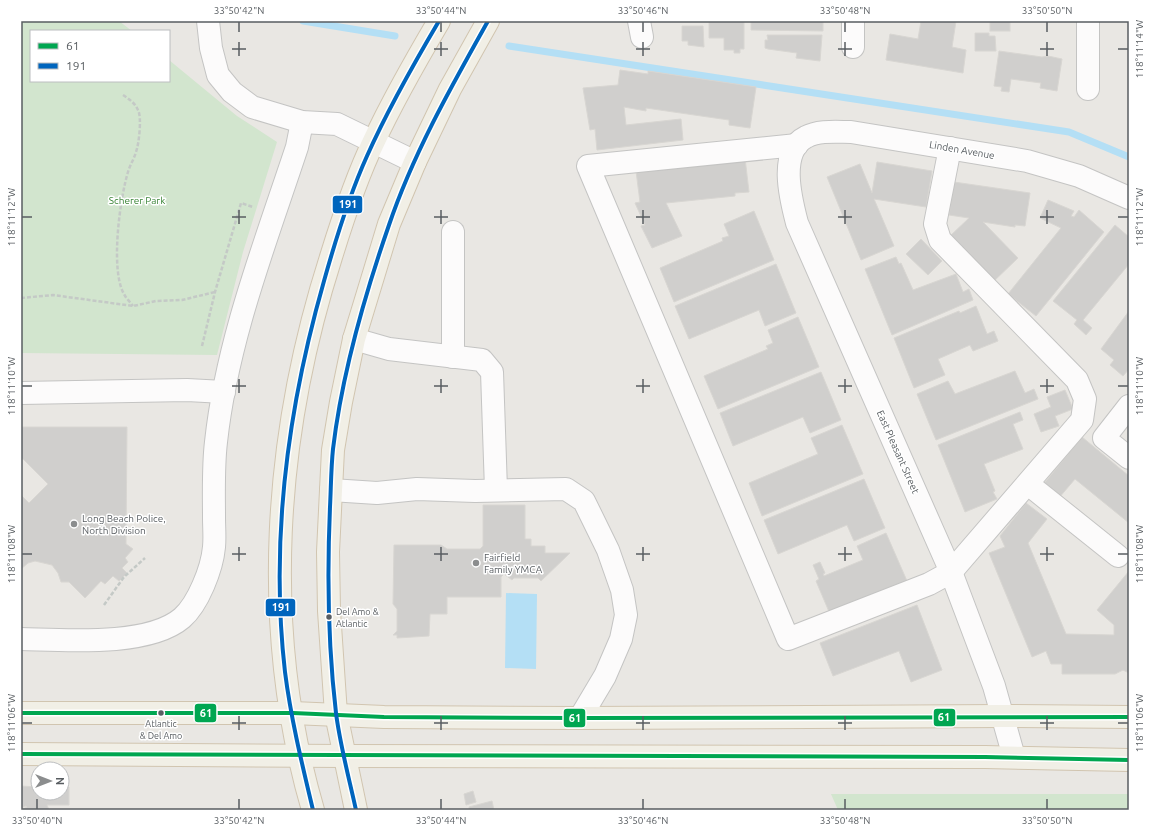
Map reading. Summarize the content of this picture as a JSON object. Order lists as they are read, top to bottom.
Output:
{
  "streets": {
    "street": ["Linden Avenue", "East Pleasant Street"]
  },
  "crossings": [
    ["Linden Avenue", "East Pleasant Street"]
  ],
  "parks": ["Scherer Park"],
  "places": [
    "Long Beach Police, North Division",
    "Fairfield Family YMCA",
    "Del Amo & Atlantic",
    "Atlantic & Del Amo"
  ],
  "lines": ["transit line 191", "transit line 61"],
  "legend": ["61", "191"],
  "north": "right",
  "coordinates": [
    "33°50'42\"N",
    "33°50'44\"N",
    "33°50'46\"N",
    "33°50'48\"N",
    "33°50'50\"N",
    "118°11'14\"W",
    "118°11'12\"W",
    "118°11'10\"W",
    "118°11'08\"W",
    "118°11'06\"W",
    "33°50'40\"N"
  ]
}
